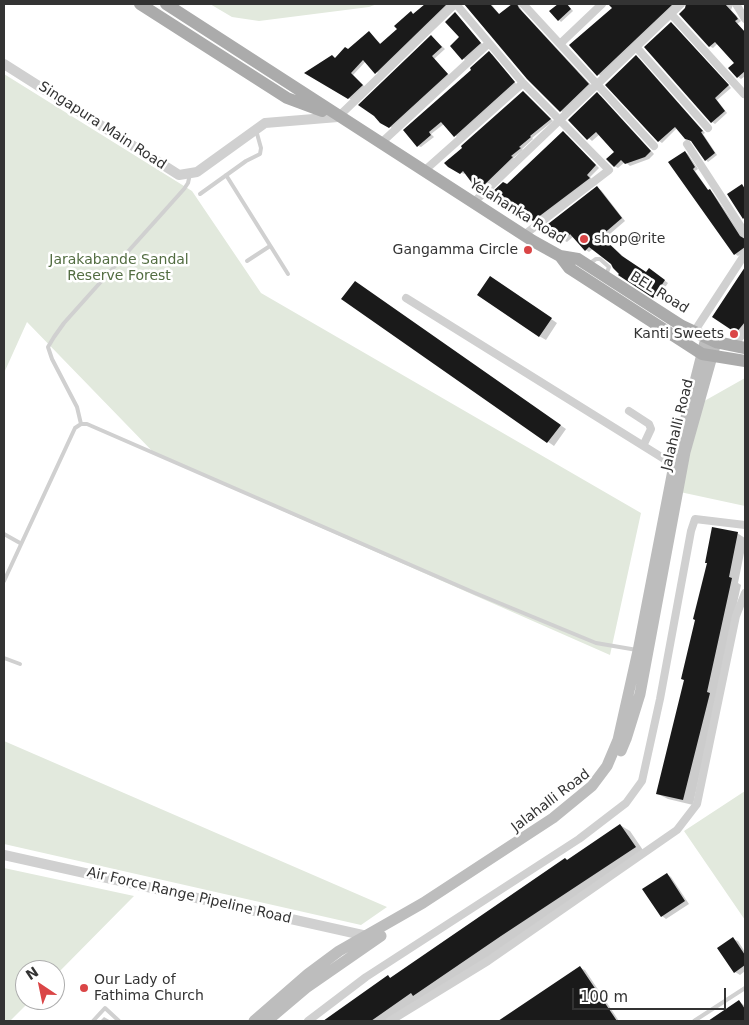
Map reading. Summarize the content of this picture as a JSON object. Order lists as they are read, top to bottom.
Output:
{
  "streets": {
    "main road": ["Yelahanka Road", "BEL Road", "Jalahalli Road"],
    "street": ["Singapura Main Road", "Air Force Range Pipeline Road"]
  },
  "crossings": [
    ["Yelahanka Road", "BEL Road"],
    ["Yelahanka Road", "Jalahalli Road"],
    ["BEL Road", "Jalahalli Road"],
    ["Jalahalli Road", "Air Force Range Pipeline Road"]
  ],
  "parks": ["Jarakabande Sandal Reserve Forest"],
  "places": [
    "shop@rite",
    "Gangamma Circle",
    "Kanti Sweets",
    "Our Lady of Fathima Church"
  ],
  "scale_bar": "100 m",
  "north": "top left"
}
